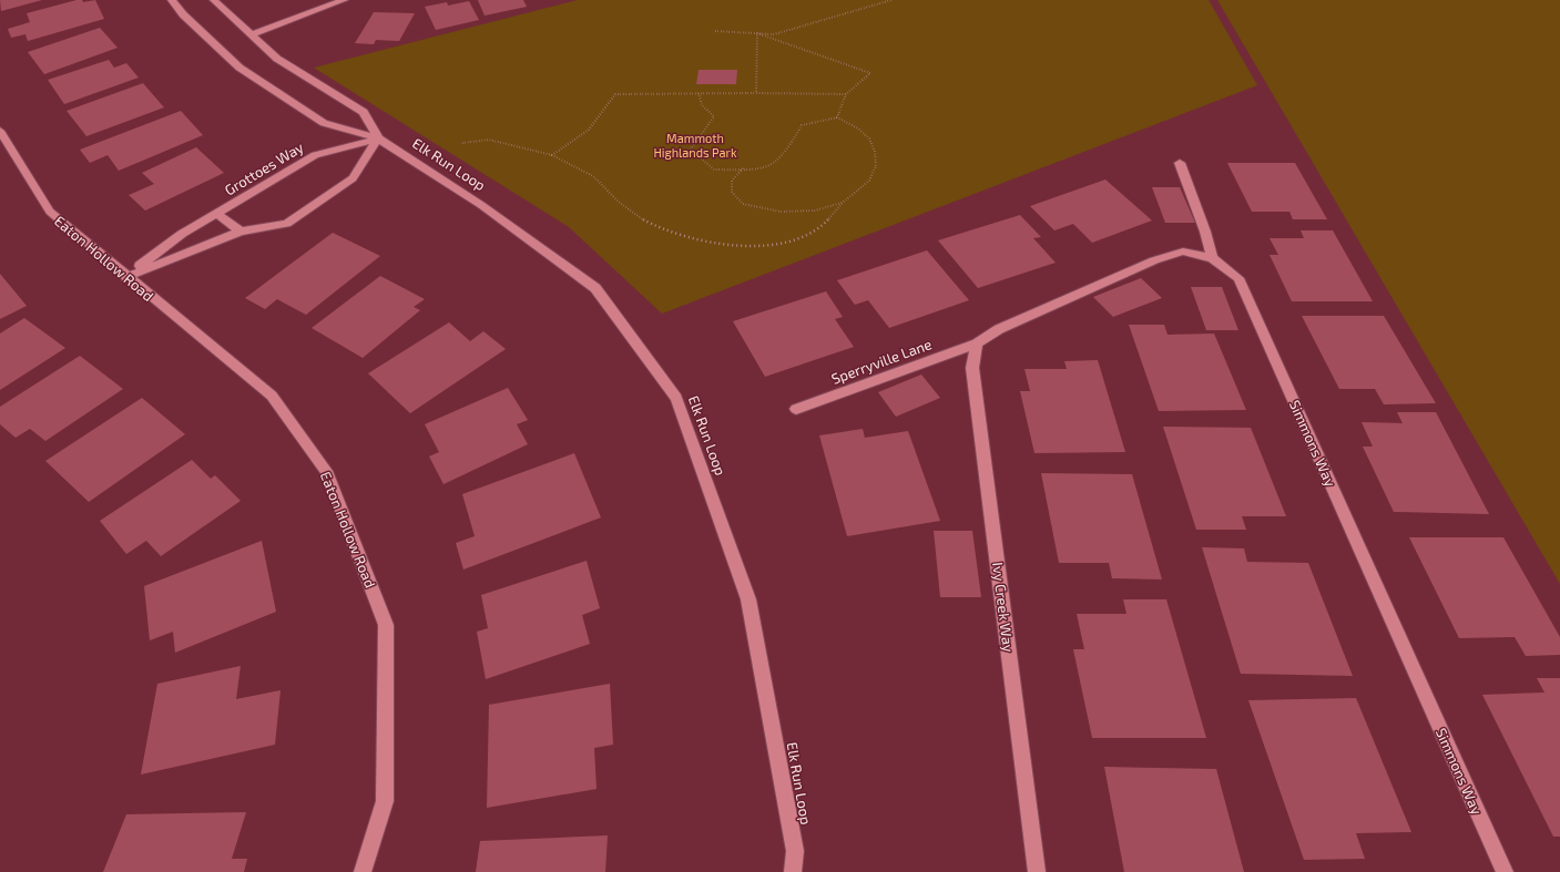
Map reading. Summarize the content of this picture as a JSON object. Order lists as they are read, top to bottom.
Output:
{
  "streets": {
    "street": [
      "Elk Run Loop",
      "Grottoes Way",
      "Eaton Hollow Road",
      "Sperryville Lane",
      "Simmons Way",
      "Ivy Creek Way"
    ]
  },
  "crossings": [
    ["Elk Run Loop", "Grottoes Way"],
    ["Grottoes Way", "Eaton Hollow Road"],
    ["Sperryville Lane", "Simmons Way"],
    ["Sperryville Lane", "Ivy Creek Way"],
    ["Simmons Way", "Ivy Creek Way"]
  ],
  "parks": ["Mammoth Highlands Park"]
}
